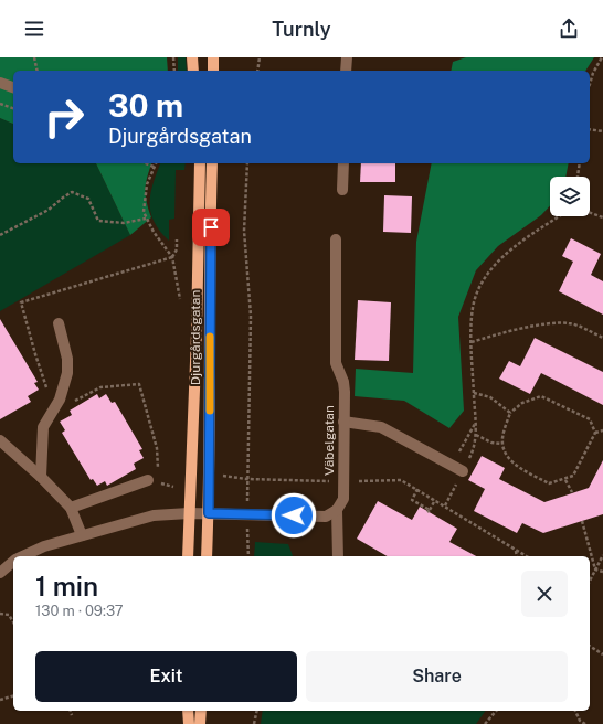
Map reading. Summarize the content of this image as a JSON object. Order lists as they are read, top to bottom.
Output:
{
  "streets": {
    "main road": ["Djurgårdsgatan"],
    "street": ["Väbelgatan"]
  },
  "page": {
    "header": "Turnly",
    "turn": ["30 m", "Djurgårdsgatan"],
    "heading": ["1 min", "130 m · 09:37"],
    "buttons": ["Exit", "Share"]
  }
}
